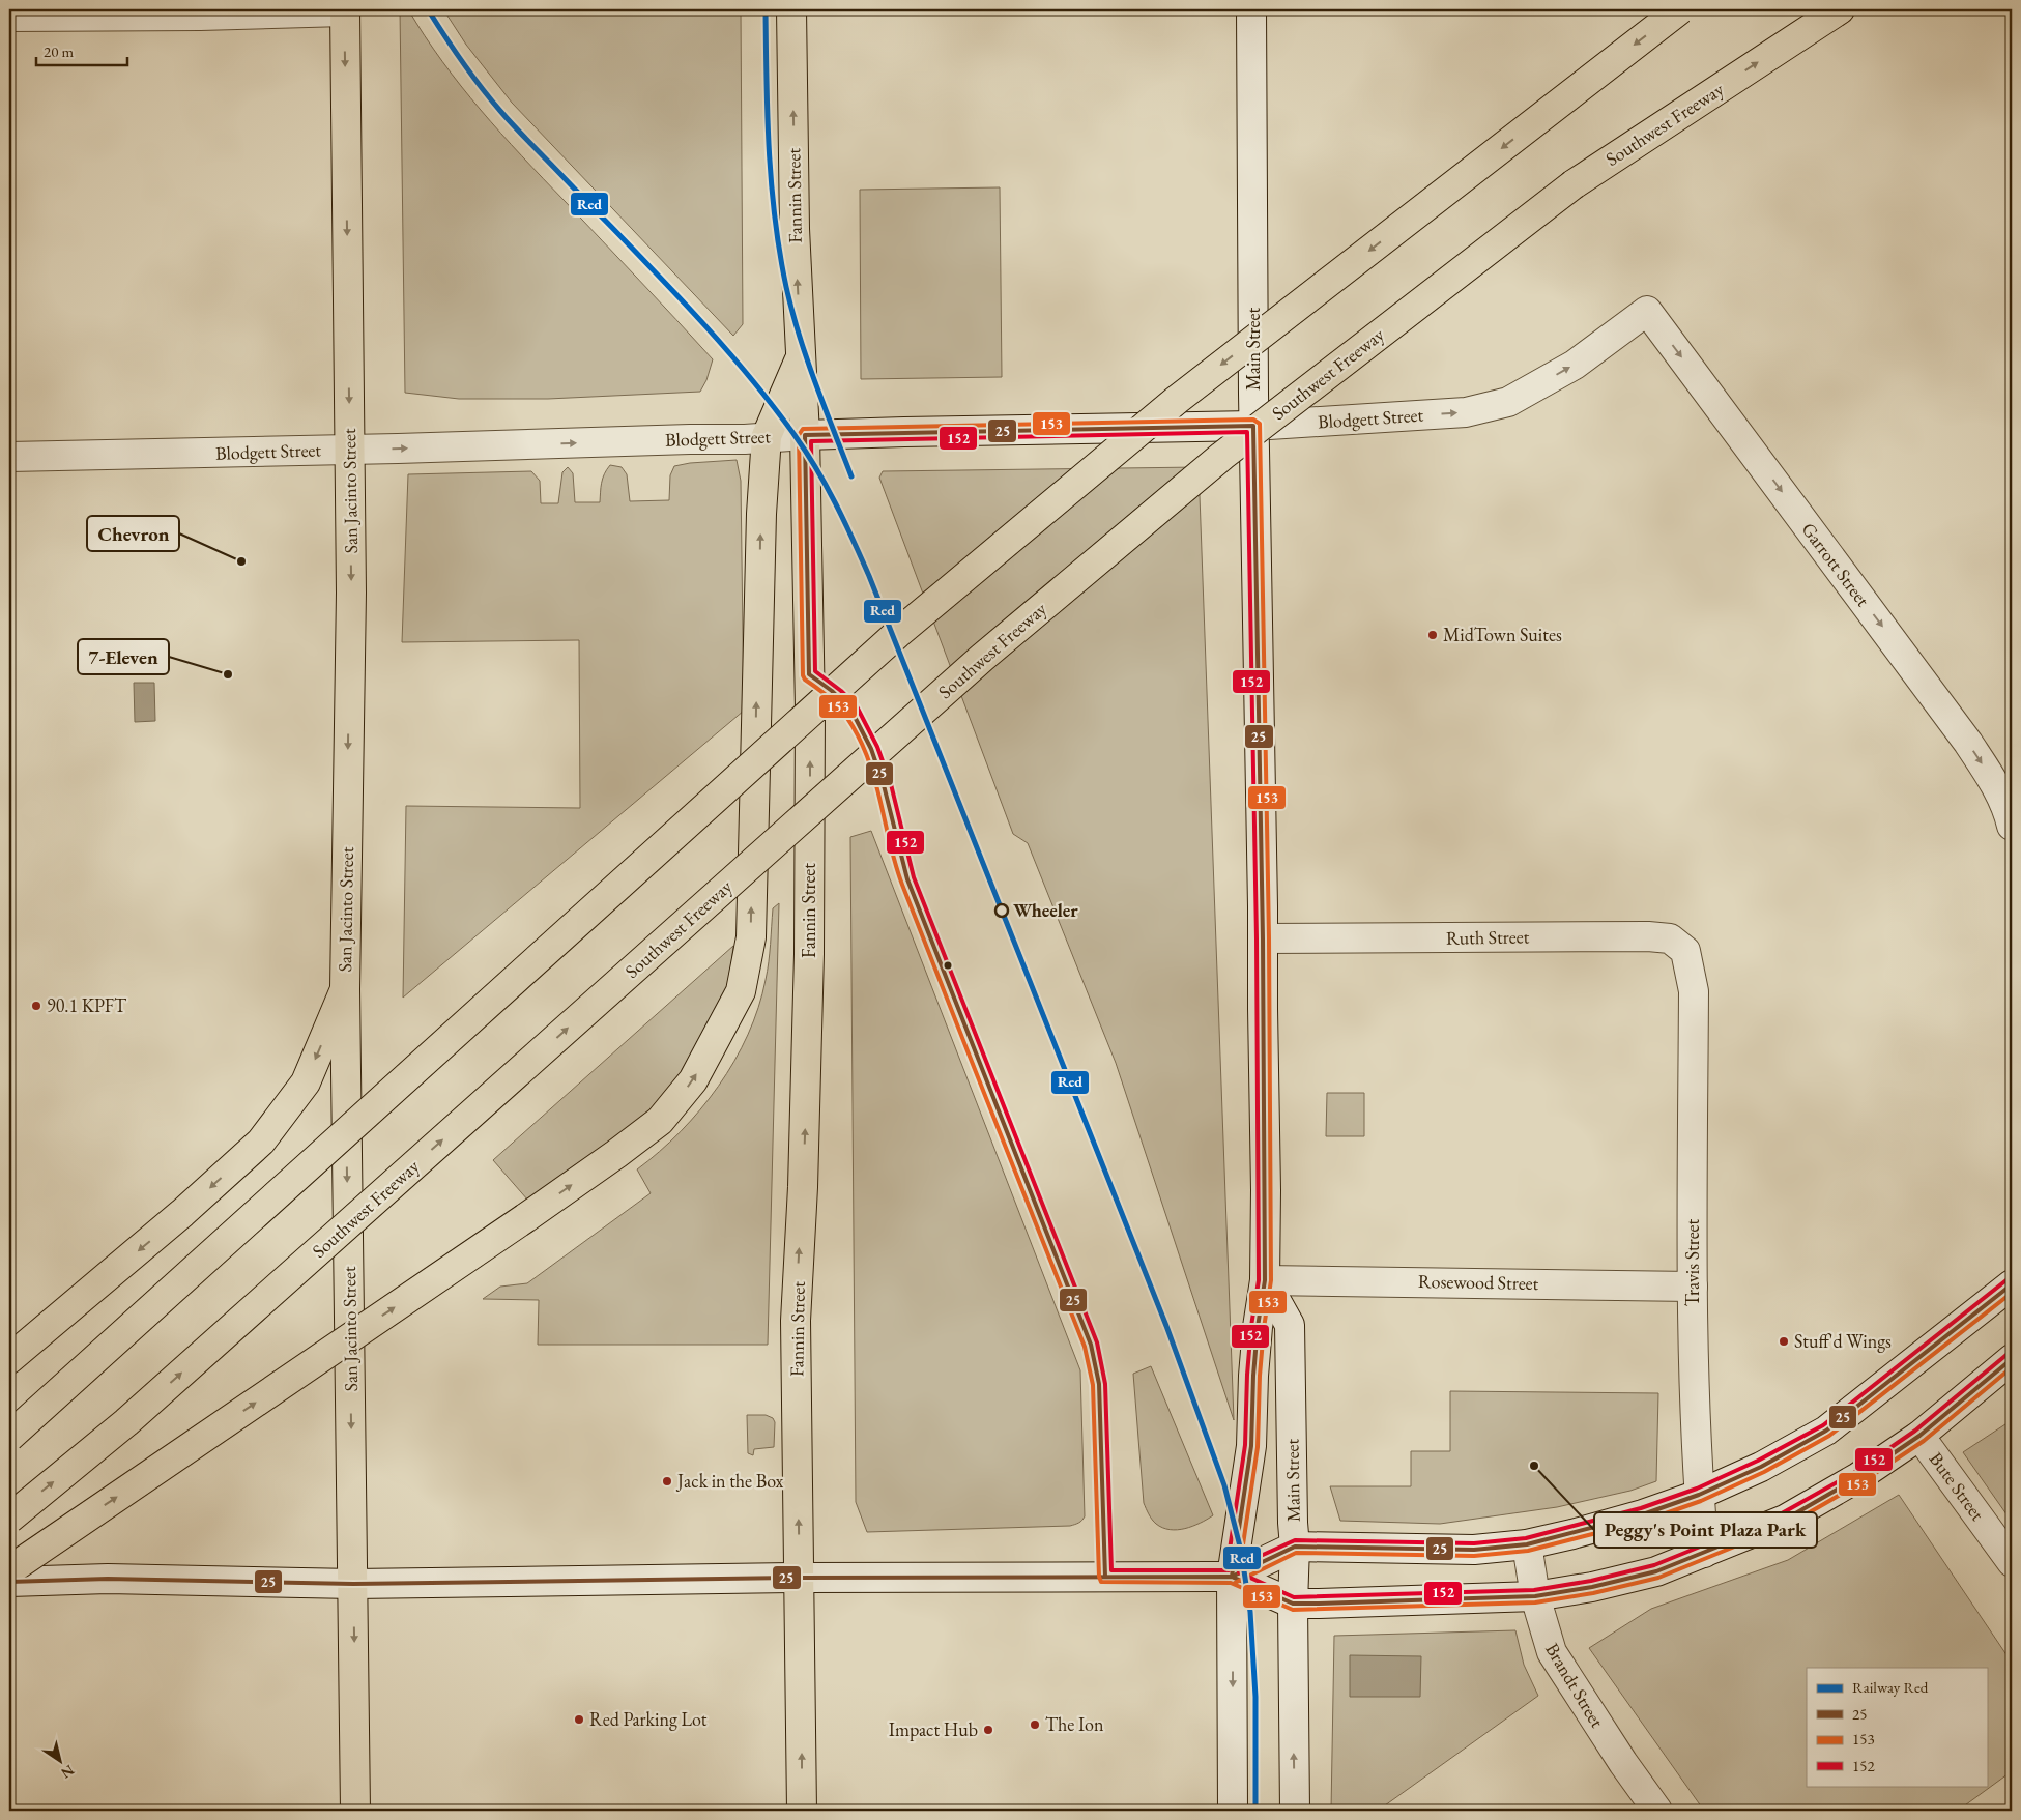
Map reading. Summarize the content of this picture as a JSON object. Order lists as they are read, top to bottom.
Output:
{
  "streets": {
    "main road": [
      "Southwest Freeway",
      "Fannin Street",
      "Main Street",
      "Blodgett Street",
      "San Jacinto Street",
      "Garrott Street",
      "Ruth Street",
      "Travis Street",
      "Rosewood Street",
      "Bute Street",
      "Brandt Street"
    ]
  },
  "crossings": [
    ["Fannin Street", "Blodgett Street"],
    ["Main Street", "Blodgett Street"],
    ["Main Street", "Ruth Street"],
    ["Main Street", "Rosewood Street"],
    ["Blodgett Street", "San Jacinto Street"],
    ["Blodgett Street", "Garrott Street"],
    ["Ruth Street", "Travis Street"],
    ["Travis Street", "Rosewood Street"]
  ],
  "one_way": [
    "Fannin Street",
    "Blodgett Street",
    "San Jacinto Street",
    "Garrott Street"
  ],
  "places": [
    "Chevron",
    "MidTown Suites",
    "7-Eleven",
    "Wheeler",
    "90.1 KPFT",
    "Stuff'd Wings",
    "Peggy's Point Plaza Park",
    "Jack in the Box",
    "Red Parking Lot",
    "The Ion",
    "Impact Hub"
  ],
  "lines": [
    "rail line Red",
    "transit line 153",
    "transit line 25",
    "transit line 152"
  ],
  "legend": [
    "Railway Red",
    "25",
    "153",
    "152"
  ],
  "scale_bar": "20 m",
  "north": "bottom right"
}
